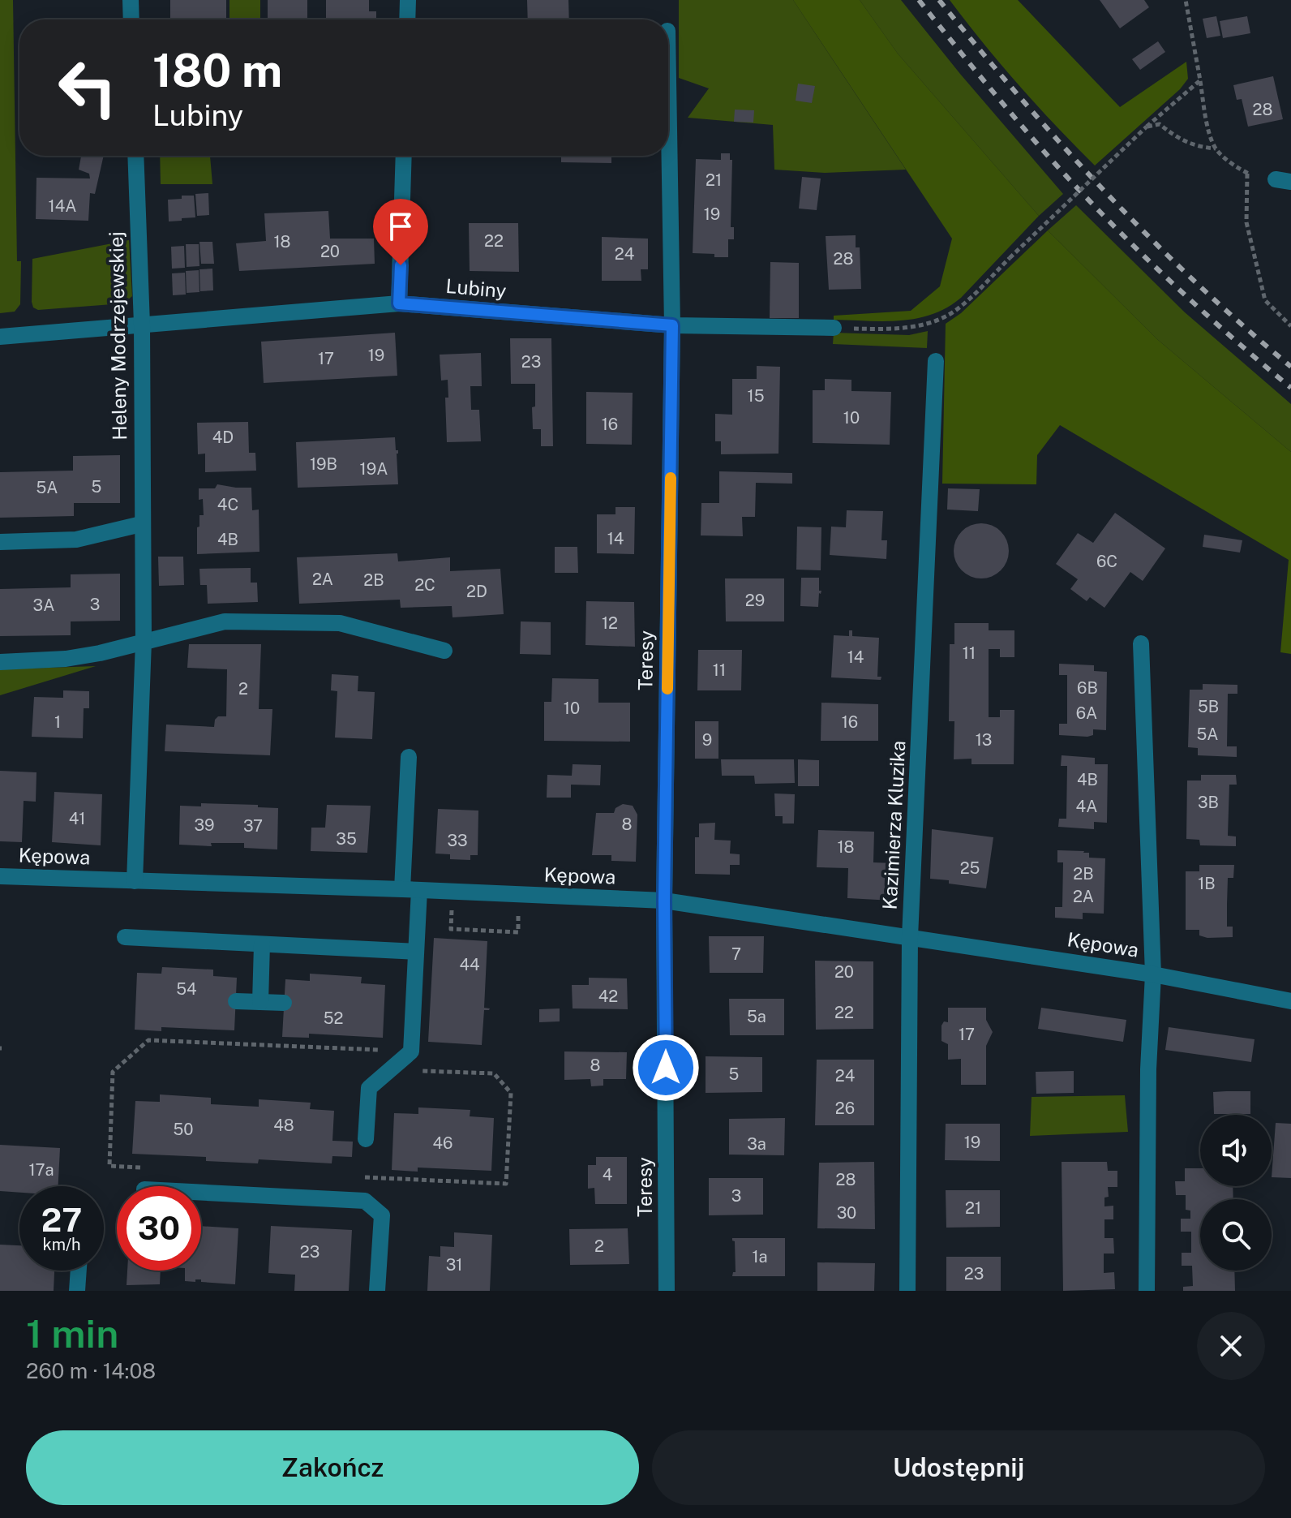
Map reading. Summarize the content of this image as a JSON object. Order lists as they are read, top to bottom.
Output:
{
  "streets": {
    "street": [
      "Lubiny",
      "Heleny Modrzejewskiej",
      "Teresy",
      "Kazimierza Kluzika",
      "Kępowa"
    ]
  },
  "crossings": [
    ["Lubiny", "Heleny Modrzejewskiej"],
    ["Lubiny", "Teresy"],
    ["Heleny Modrzejewskiej", "Kępowa"],
    ["Teresy", "Kępowa"],
    ["Kazimierza Kluzika", "Kępowa"]
  ],
  "house_numbers": [
    "28",
    "21",
    "14A",
    "19",
    "22",
    "18",
    "20",
    "24",
    "28",
    "19",
    "17",
    "23",
    "15",
    "10",
    "16",
    "4D",
    "19B",
    "19A",
    "5",
    "5A",
    "4C",
    "14",
    "4B",
    "6C",
    "2A",
    "2B",
    "2C",
    "2D",
    "29",
    "3",
    "3A",
    "12",
    "11",
    "14",
    "11",
    "6B",
    "2",
    "5B",
    "10",
    "6A",
    "1",
    "16",
    "5A",
    "9",
    "13",
    "4B",
    "3B",
    "4A",
    "41",
    "8",
    "39",
    "37",
    "35",
    "33",
    "18",
    "25",
    "2B",
    "1B",
    "2A",
    "7",
    "44",
    "20",
    "54",
    "42",
    "22",
    "5a",
    "52",
    "17",
    "8",
    "5",
    "24",
    "26",
    "48",
    "50",
    "19",
    "46",
    "3a",
    "17a",
    "4",
    "28",
    "3",
    "21",
    "30",
    "2",
    "23",
    "1a",
    "31",
    "23"
  ],
  "page": {
    "turn": ["180 m", "Lubiny"],
    "speed": "27 km/h",
    "limit": "30",
    "heading": ["1 min", "260 m · 14:08"],
    "buttons": ["Zakończ", "Udostępnij"]
  }
}
